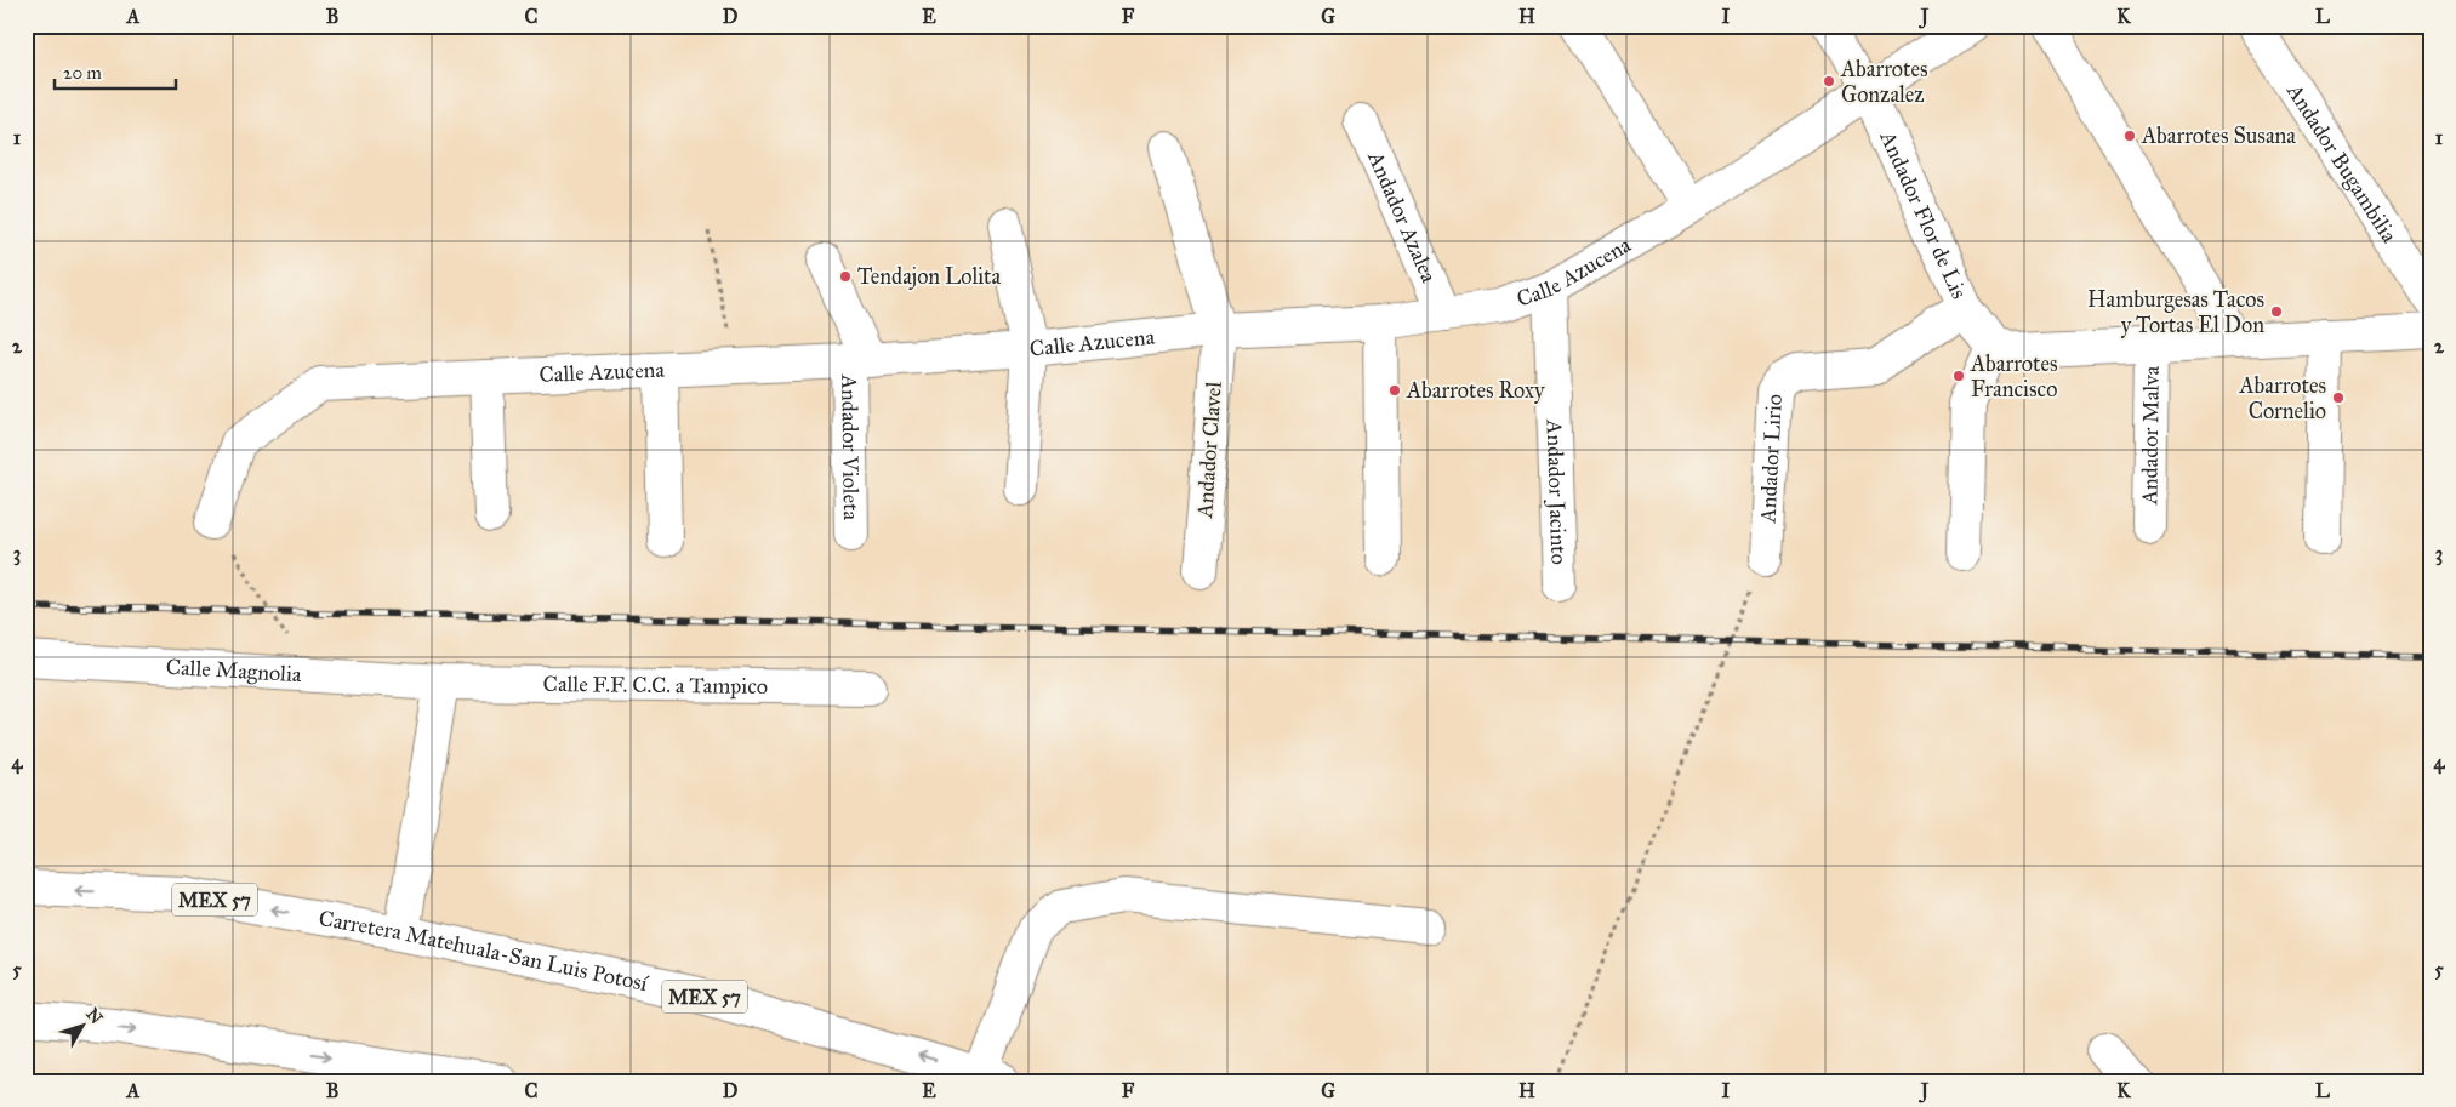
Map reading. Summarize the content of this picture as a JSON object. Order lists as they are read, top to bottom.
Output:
{
  "streets": {
    "main road": [
      "Andador Bugambilia",
      "Andador Flor de Lis",
      "Andador Azalea",
      "Calle Azucena",
      "Andador Malva",
      "Andador Violeta",
      "Andador Clavel",
      "Andador Lirio",
      "Andador Jacinto",
      "Calle Magnolia",
      "Calle F.F. C.C. a Tampico",
      "MEX 57",
      "Carretera Matehuala-San Luis Potosí"
    ]
  },
  "crossings": [
    ["Andador Flor de Lis", "Calle Azucena"],
    ["Andador Flor de Lis", "Andador Lirio"],
    ["Andador Azalea", "Calle Azucena"],
    ["Calle Azucena", "Andador Violeta"],
    ["Calle Azucena", "Andador Clavel"],
    ["Calle Azucena", "Andador Jacinto"],
    ["Calle Magnolia", "Calle F.F. C.C. a Tampico"]
  ],
  "places": [
    "Abarrotes Gonzalez",
    "Abarrotes Susana",
    "Tendajon Lolita",
    "Hamburgesas Tacos y Tortas El Don",
    "Abarrotes Francisco",
    "Abarrotes Roxy",
    "Abarrotes Cornelio"
  ],
  "scale_bar": "20 m",
  "north": "top right",
  "grid": {
    "columns": [
      "A",
      "B",
      "C",
      "D",
      "E",
      "F",
      "G",
      "H",
      "I",
      "J",
      "K",
      "L"
    ],
    "rows": [
      "1",
      "2",
      "3",
      "4",
      "5"
    ]
  }
}
